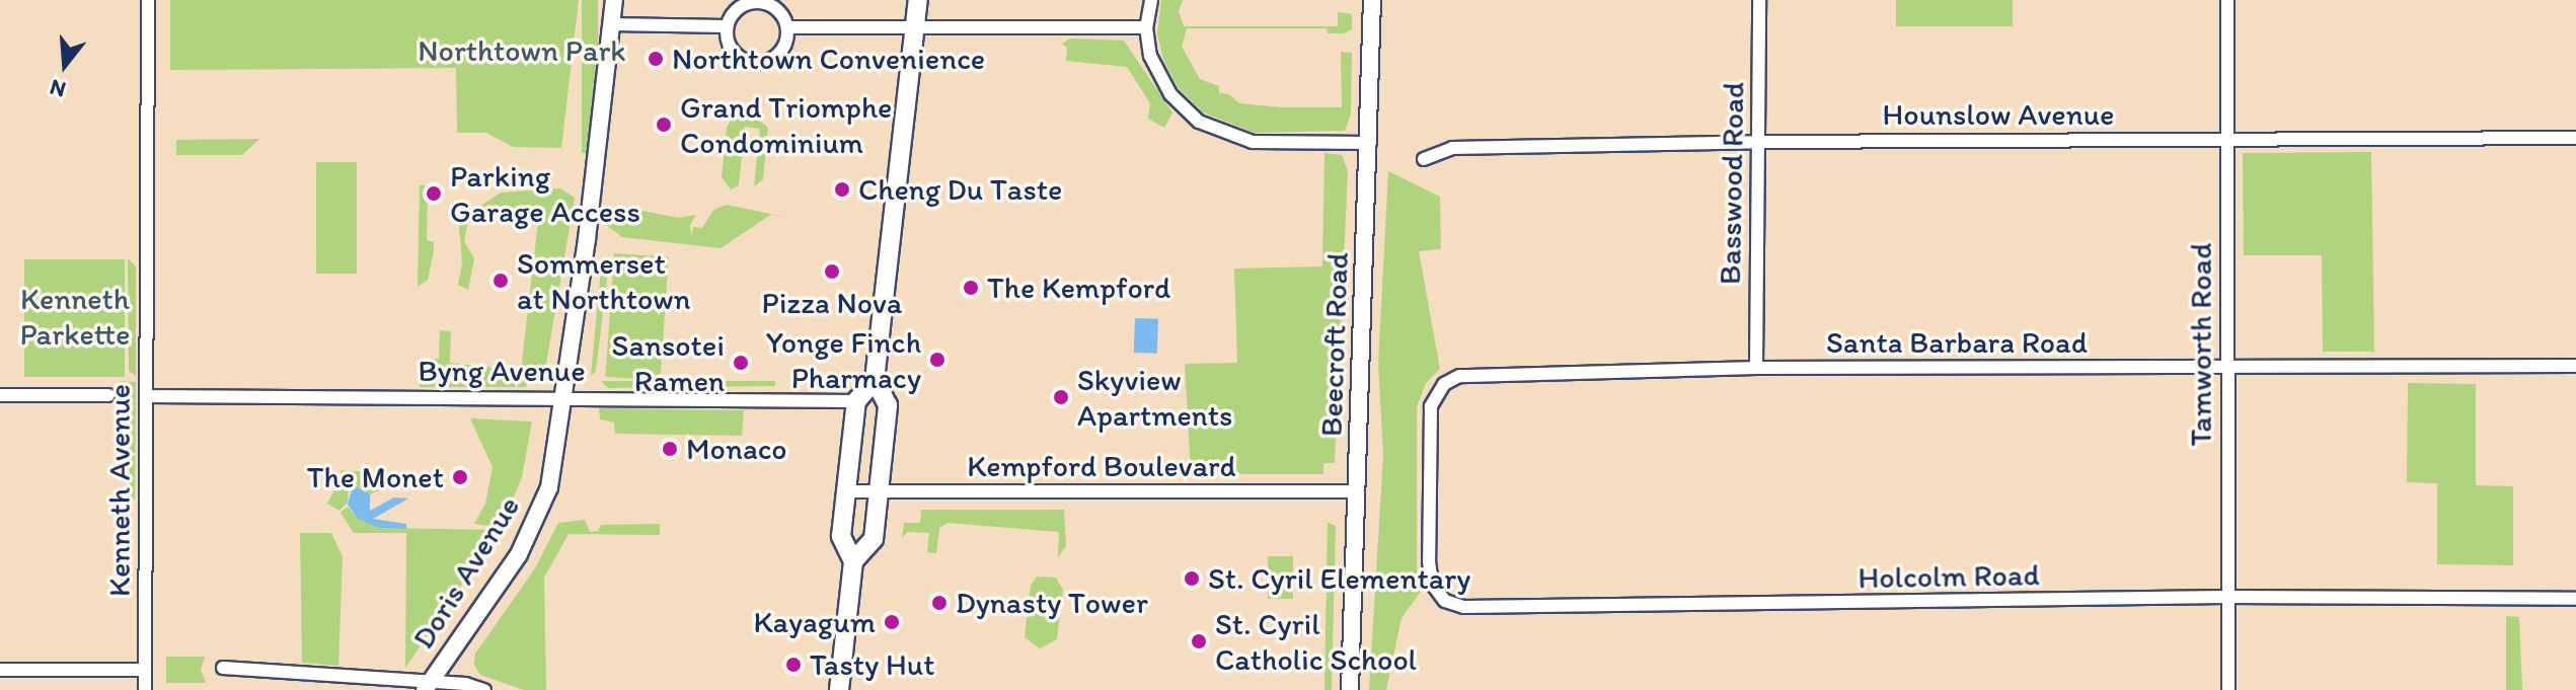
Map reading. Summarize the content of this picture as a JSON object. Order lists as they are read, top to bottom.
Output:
{
  "streets": {
    "street": [
      "Hounslow Avenue",
      "Basswood Road",
      "Santa Barbara Road",
      "Beecroft Road",
      "Tamworth Road",
      "Byng Avenue",
      "Kempford Boulevard",
      "Kenneth Avenue",
      "Doris Avenue",
      "Holcolm Road"
    ]
  },
  "crossings": [
    ["Hounslow Avenue", "Basswood Road"],
    ["Hounslow Avenue", "Tamworth Road"],
    ["Basswood Road", "Santa Barbara Road"],
    ["Santa Barbara Road", "Tamworth Road"],
    ["Santa Barbara Road", "Holcolm Road"],
    ["Beecroft Road", "Kempford Boulevard"],
    ["Tamworth Road", "Holcolm Road"],
    ["Byng Avenue", "Kenneth Avenue"],
    ["Byng Avenue", "Doris Avenue"]
  ],
  "parks": ["Northtown Park", "Kenneth Parkette"],
  "places": [
    "Northtown Convenience",
    "Grand Triomphe Condominium",
    "Cheng Du Taste",
    "Parking Garage Access",
    "Pizza Nova",
    "Sommerset at Northtown",
    "The Kempford",
    "Yonge Finch Pharmacy",
    "Sansotei Ramen",
    "Skyview Apartments",
    "Monaco",
    "The Monet",
    "St. Cyril Elementary",
    "Dynasty Tower",
    "Kayagum",
    "St. Cyril Catholic School",
    "Tasty Hut"
  ],
  "north": "bottom"
}
